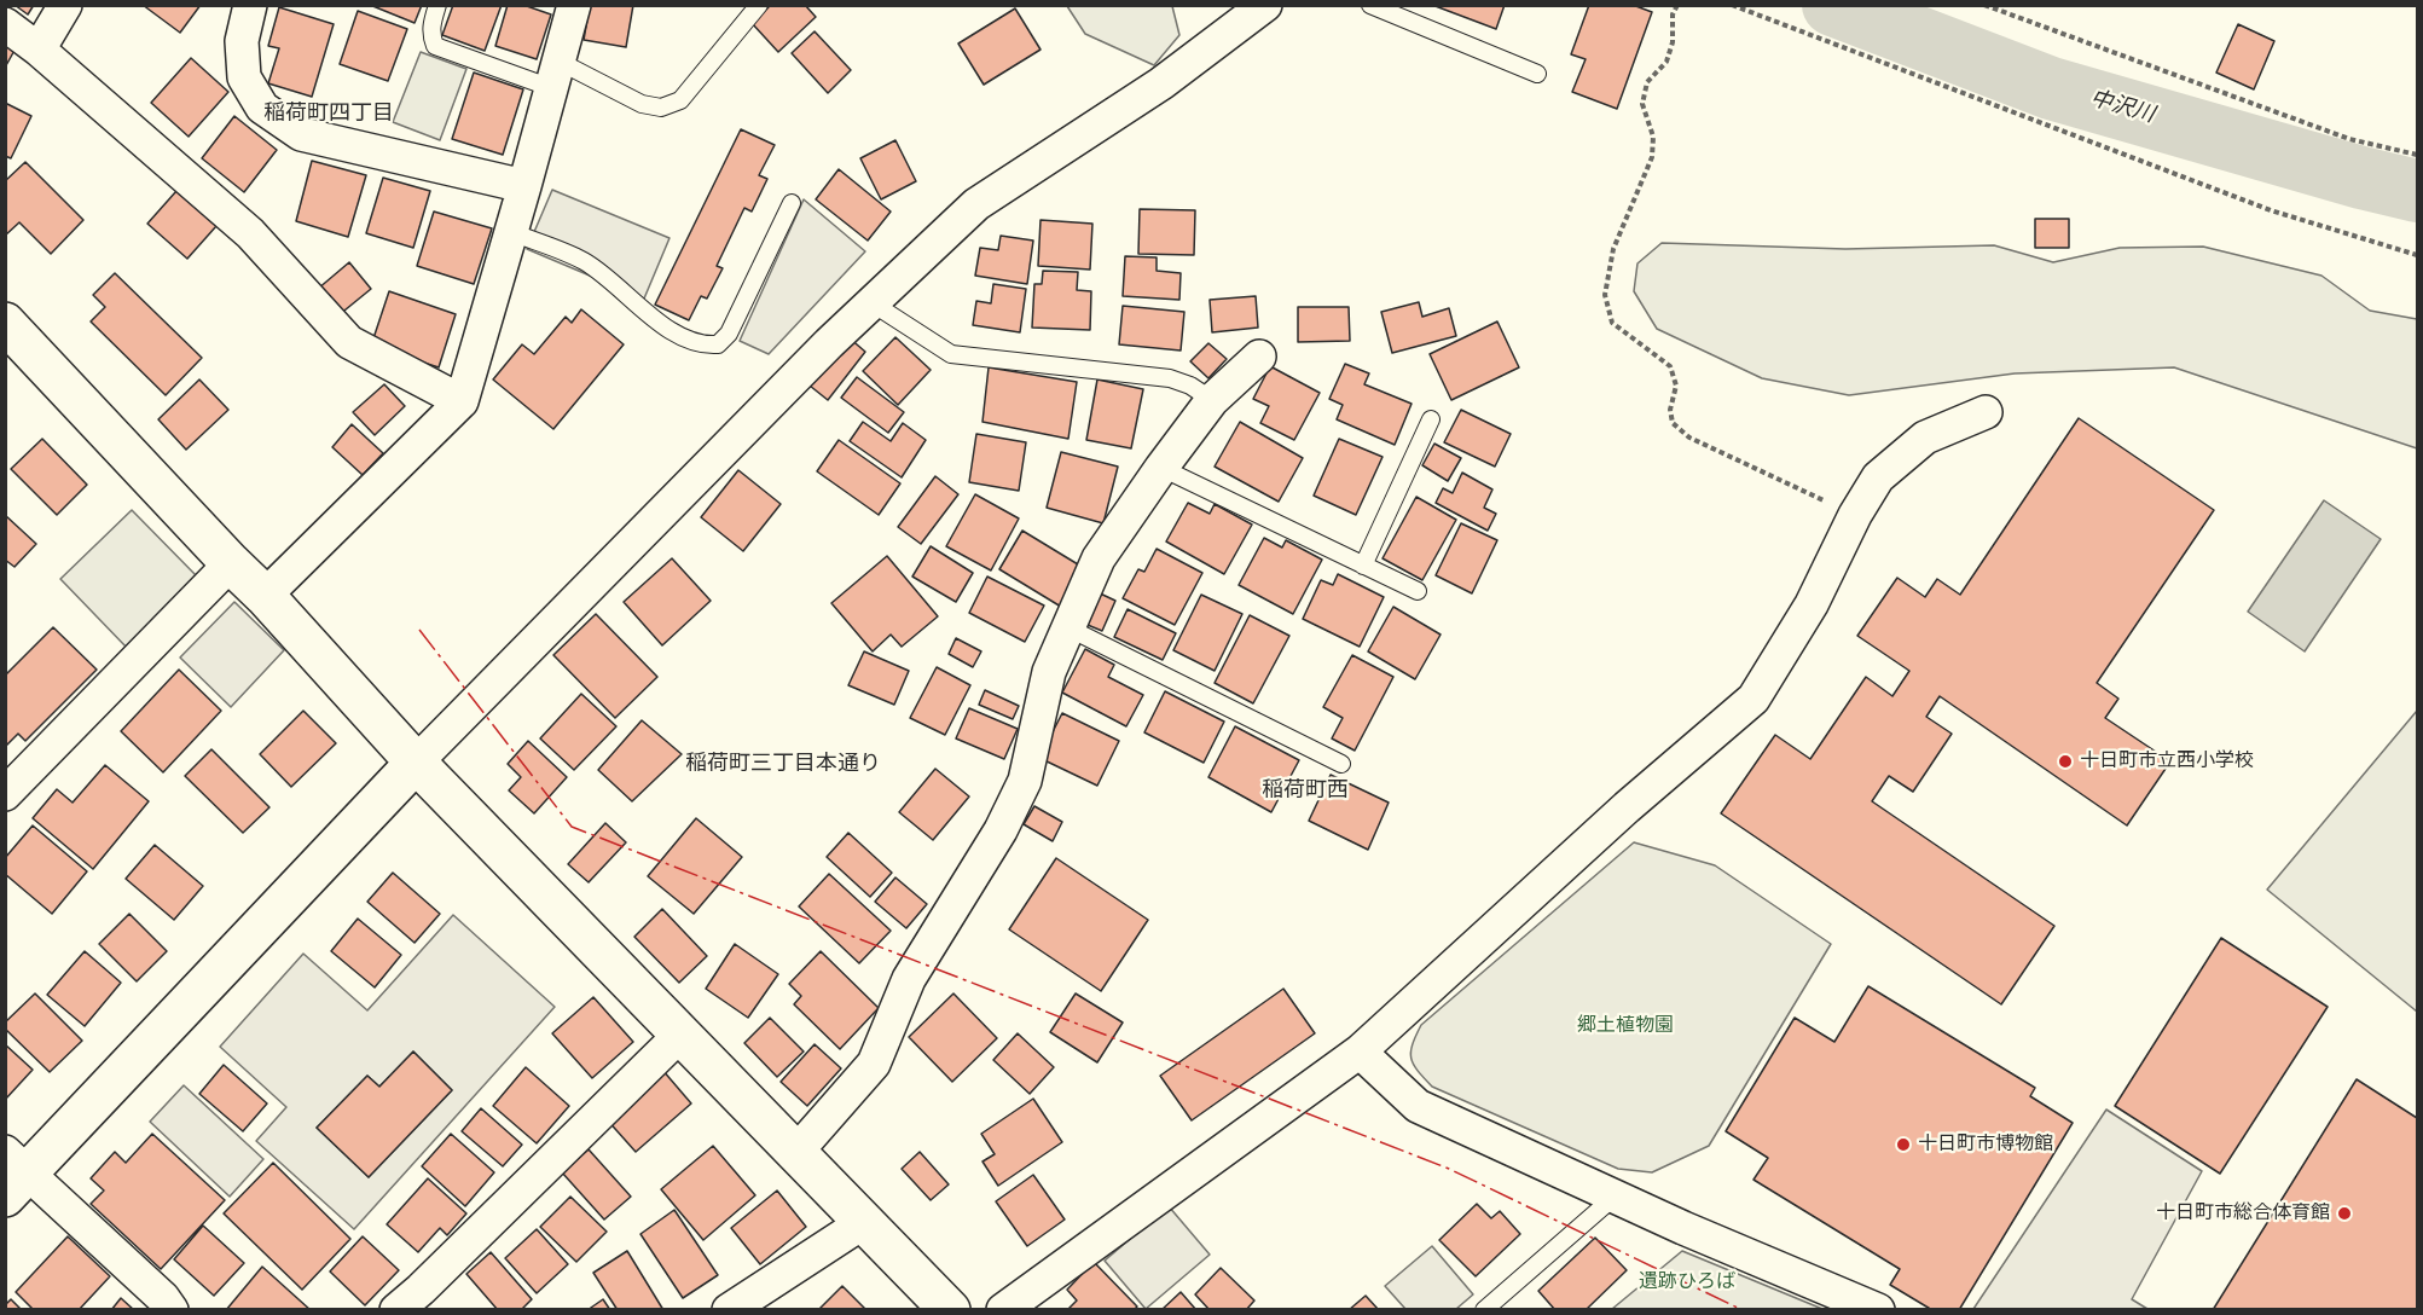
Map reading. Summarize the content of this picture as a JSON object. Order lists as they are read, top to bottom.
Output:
{
  "districts": ["稲荷町四丁目", "稲荷町三丁目本通り", "稲荷町西"],
  "water": ["中沢川"],
  "parks": ["郷土植物園", "遺跡ひろば"],
  "places": ["十日町市立西小学校", "十日町市博物館", "十日町市総合体育館"]
}
